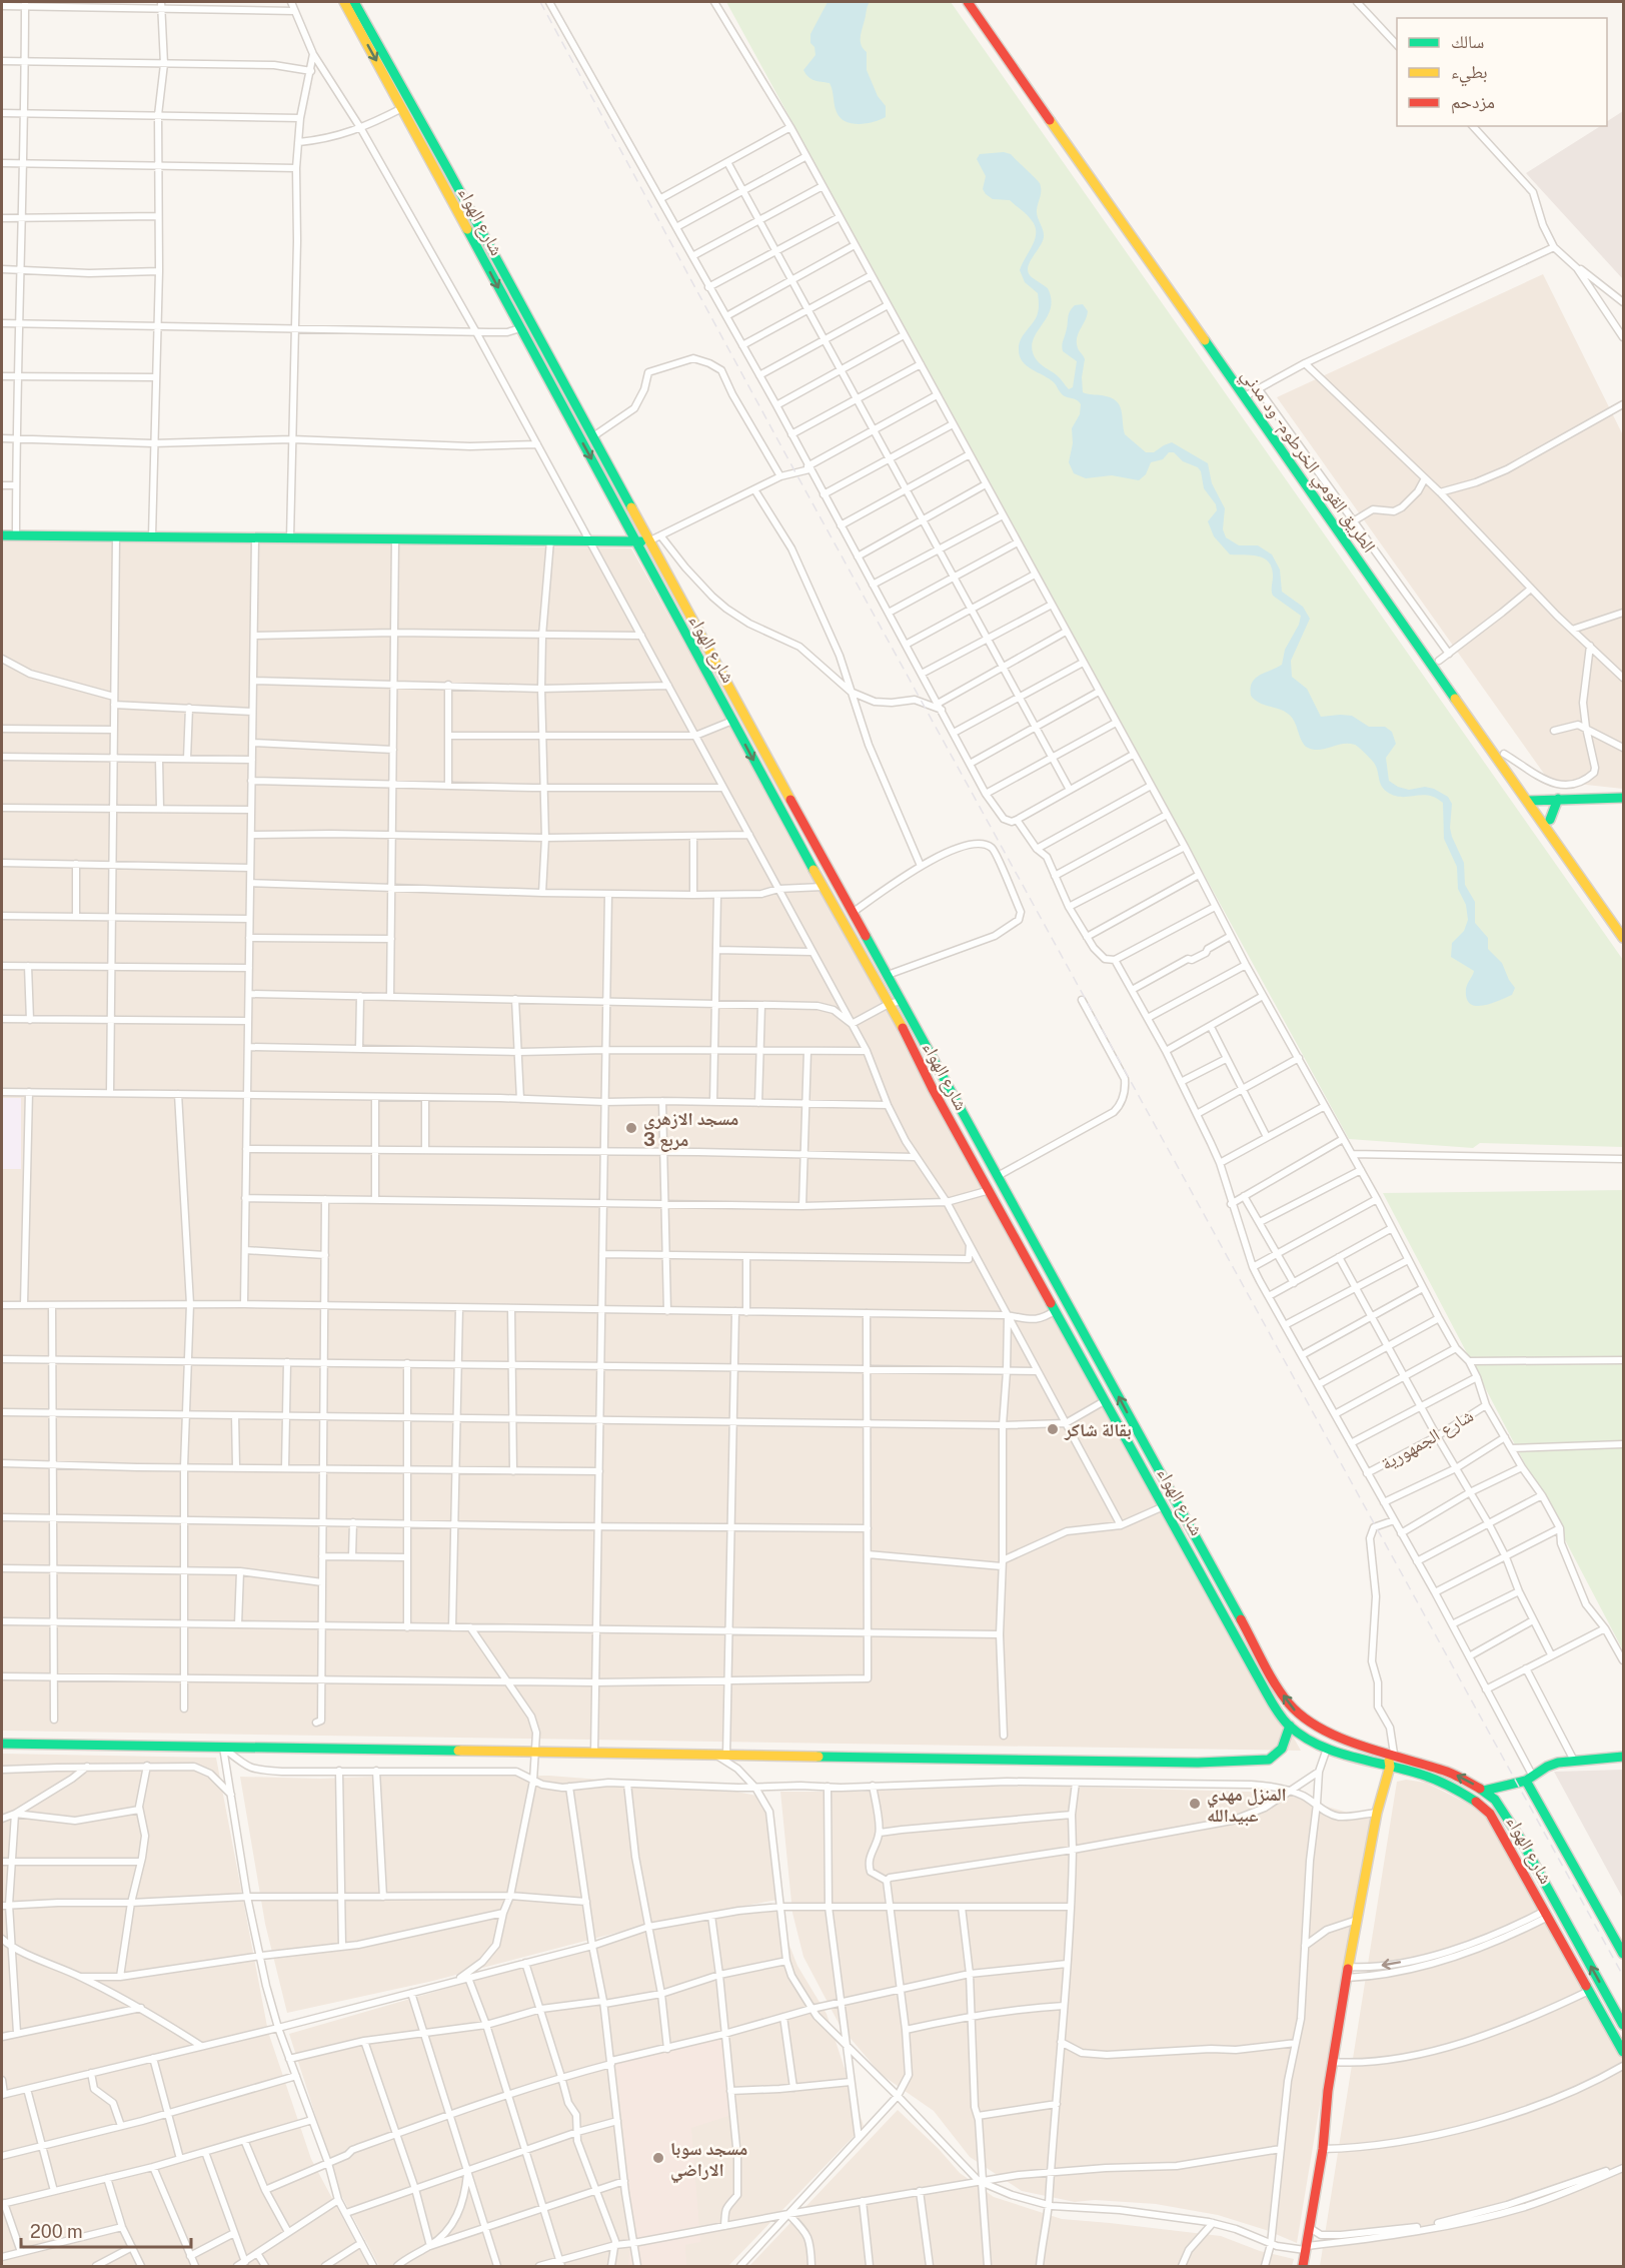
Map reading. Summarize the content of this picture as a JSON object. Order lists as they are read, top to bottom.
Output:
{
  "streets": {
    "main road": ["شارع الهواء", "الطريق القومي الخرطوم - ود مدني"],
    "street": ["شارع الجمهورية"]
  },
  "places": [
    "مسجد الازهري مربع 3",
    "بقالة شاكر",
    "المنزل مهدي عبيدالله",
    "مسجد سوبا الاراضي"
  ],
  "legend": ["سالك", "بطيء", "مزدحم"],
  "scale_bar": "200 m"
}
